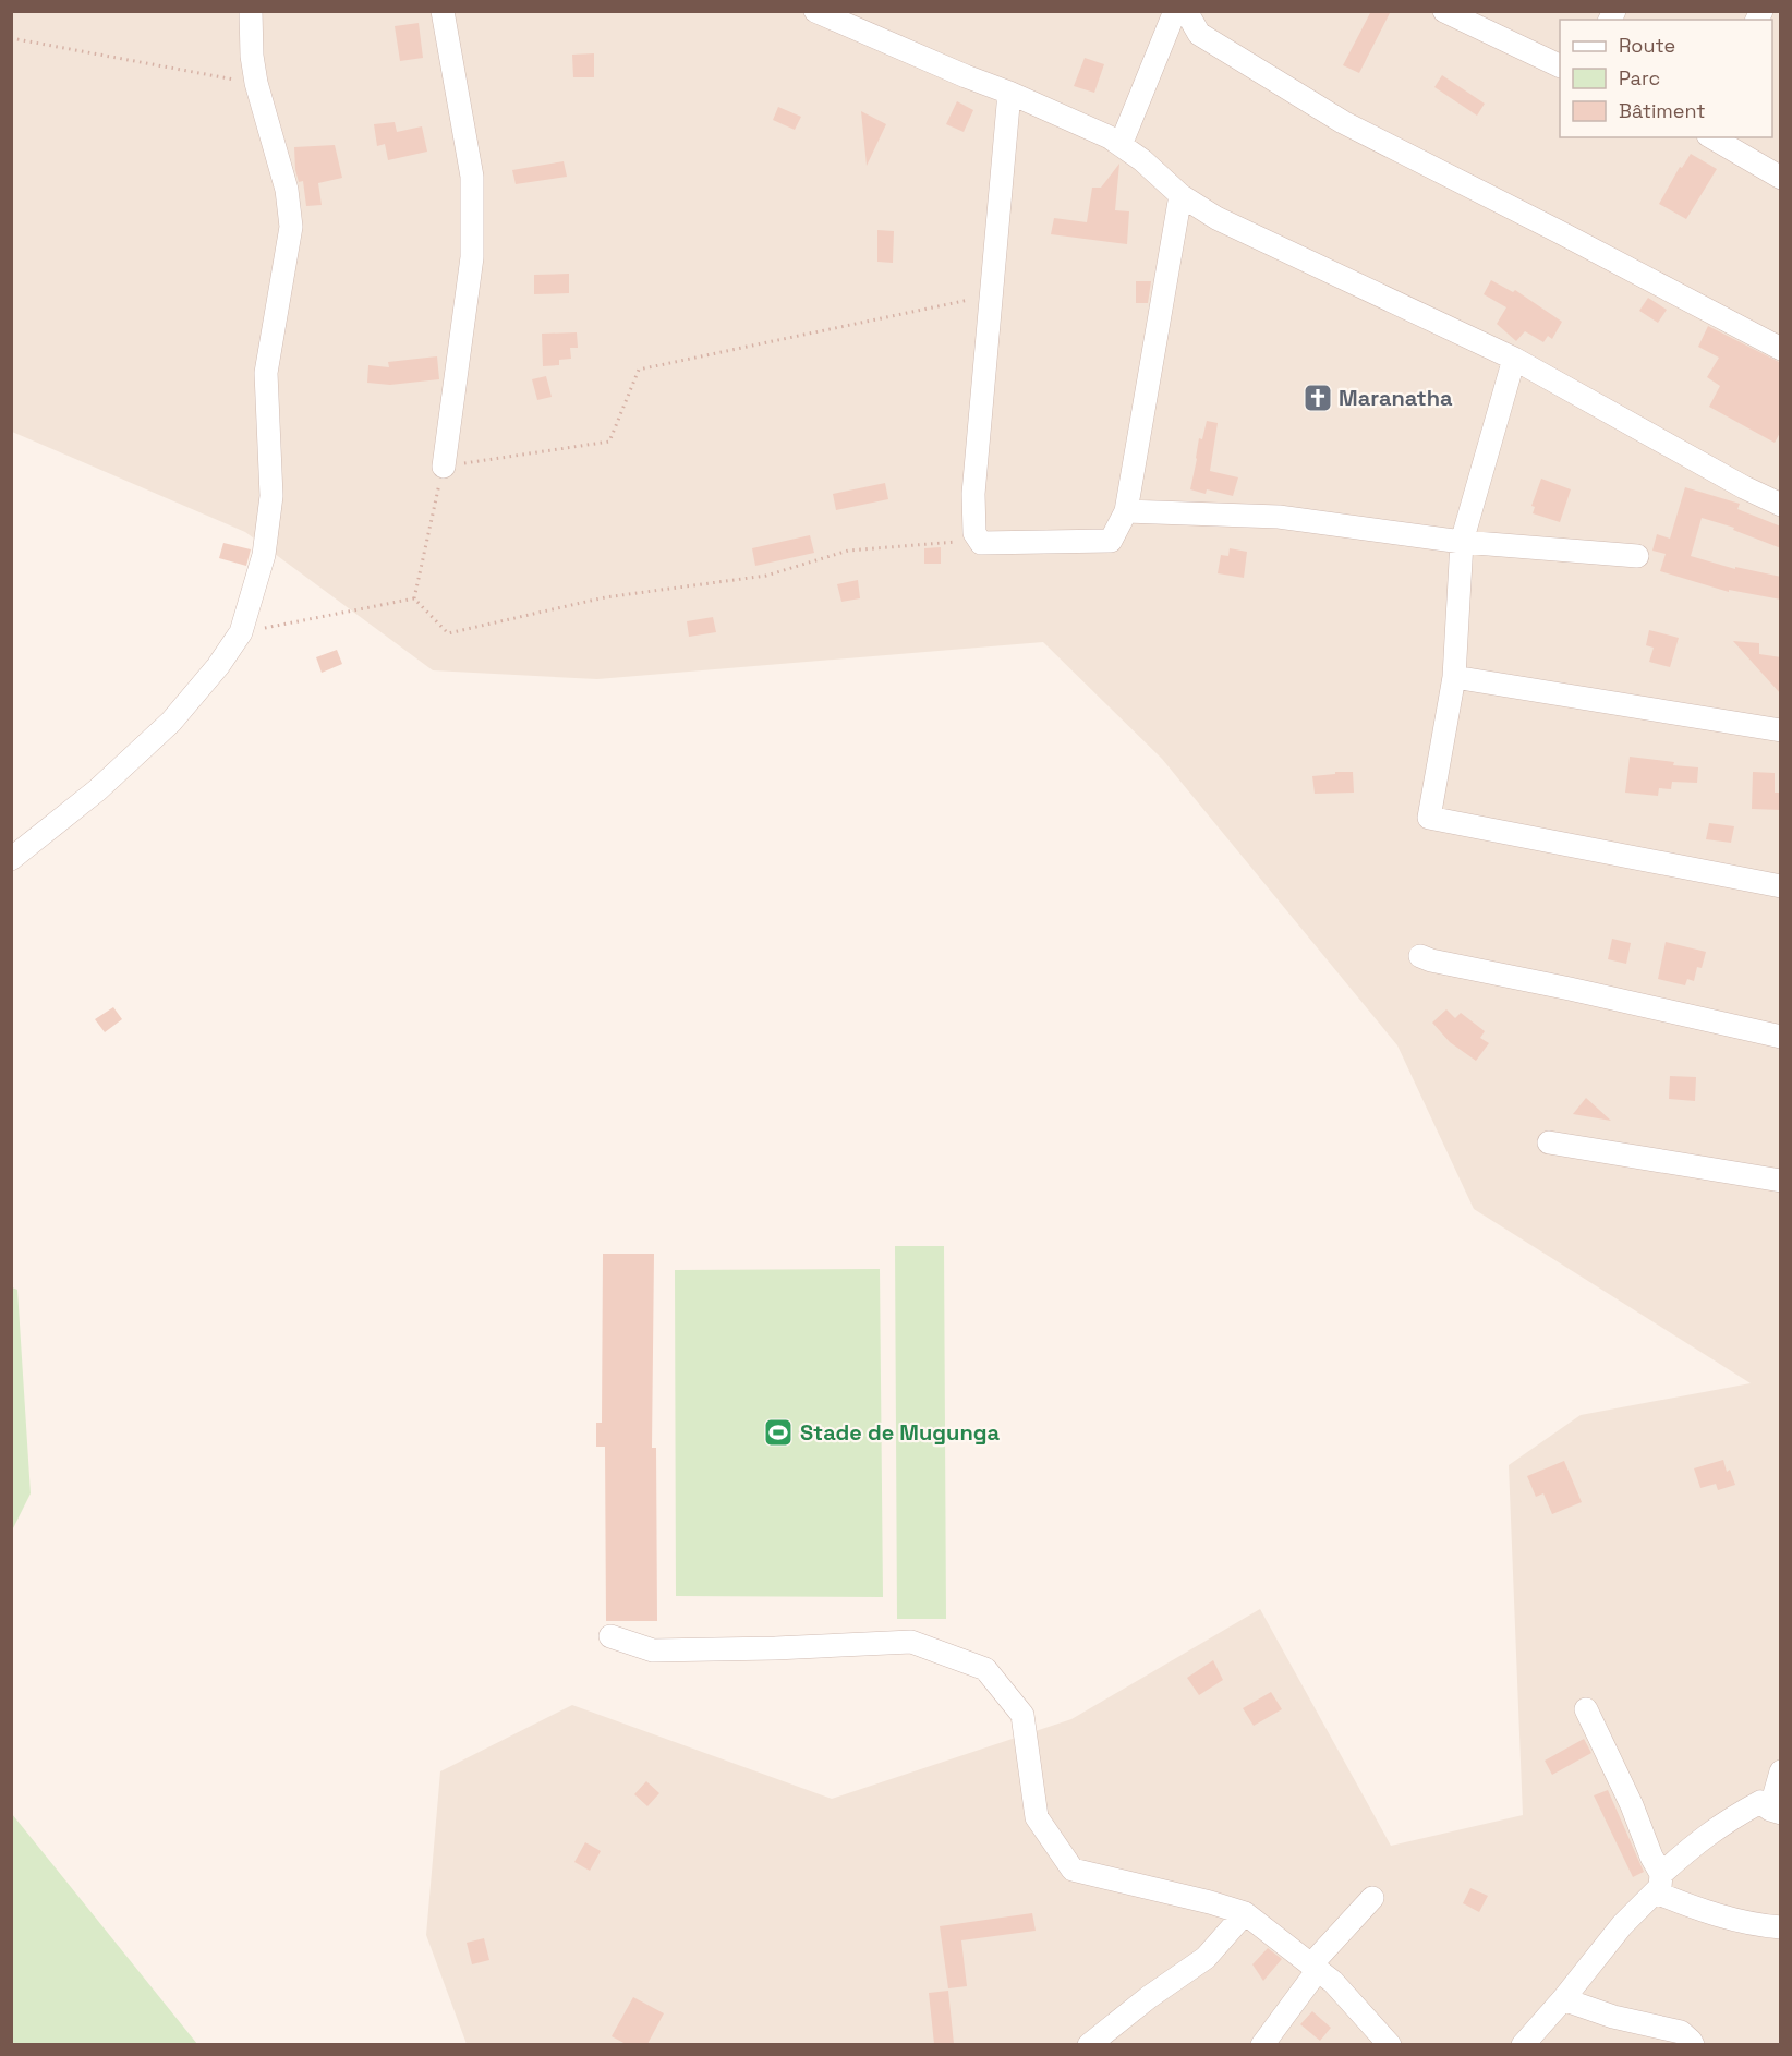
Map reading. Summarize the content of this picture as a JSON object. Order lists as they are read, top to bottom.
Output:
{
  "places": {
    "church": ["Maranatha"],
    "sports": ["Stade de Mugunga"]
  },
  "legend": ["Route", "Parc", "Bâtiment"]
}
